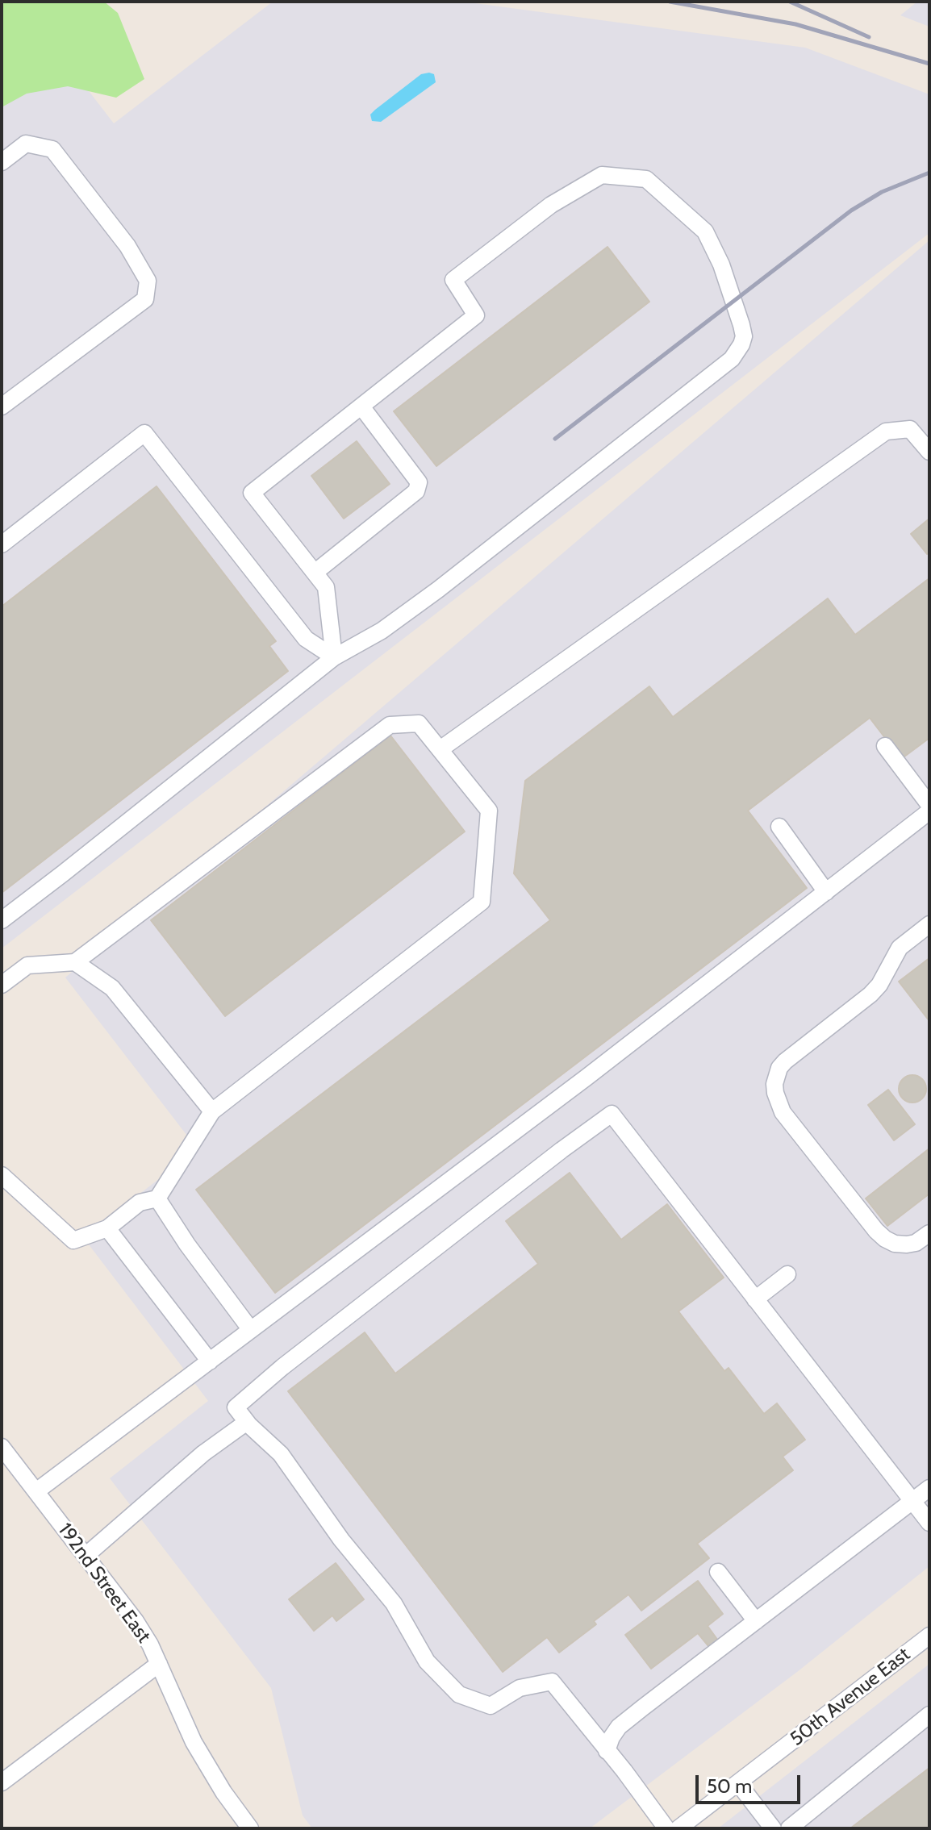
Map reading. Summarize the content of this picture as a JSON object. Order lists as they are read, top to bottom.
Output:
{
  "streets": {
    "street": ["192nd Street East", "50th Avenue East"]
  },
  "scale_bar": "50 m"
}
